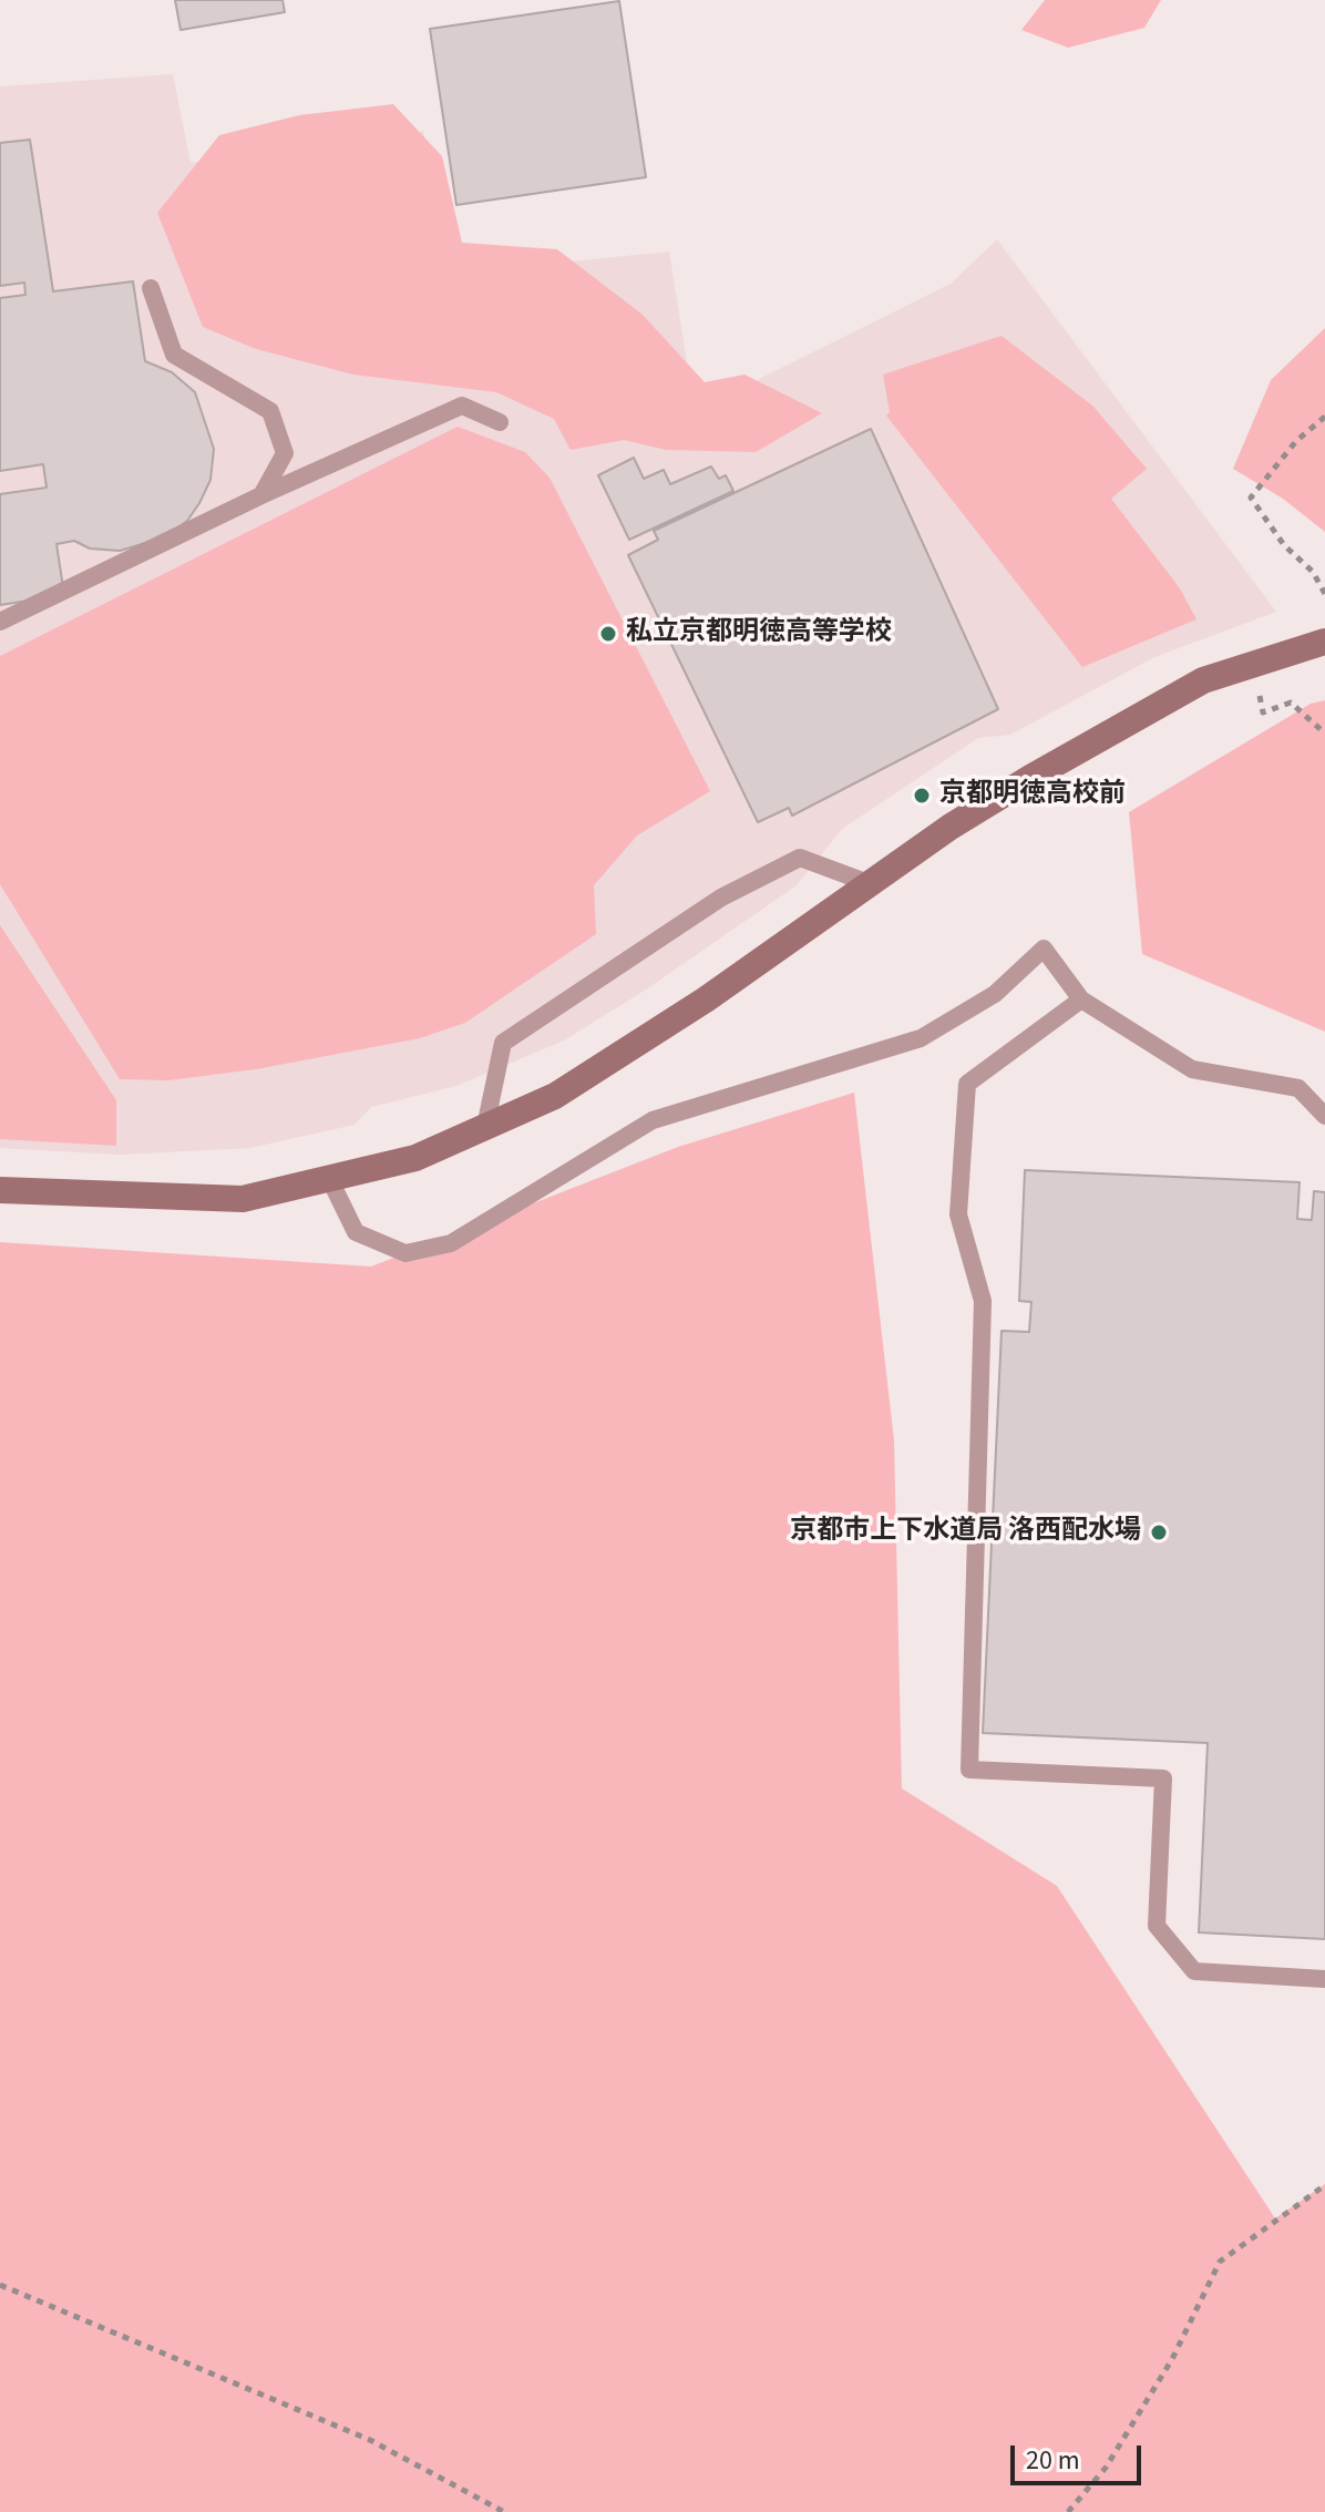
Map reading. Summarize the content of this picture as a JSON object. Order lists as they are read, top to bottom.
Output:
{
  "places": ["私立京都明徳高等学校", "京都明徳高校前", "京都市上下水道局 洛西配水場"],
  "scale_bar": "20 m"
}
